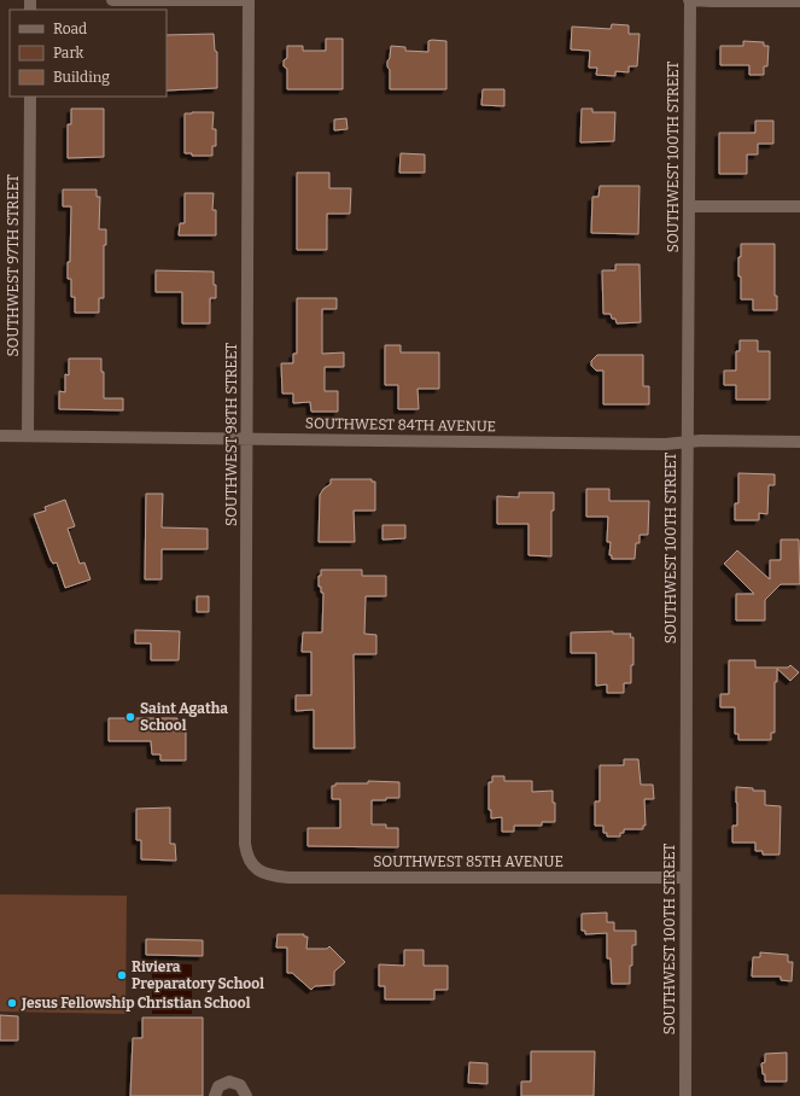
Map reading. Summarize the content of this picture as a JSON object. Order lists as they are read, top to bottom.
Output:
{
  "streets": {
    "street": [
      "SOUTHWEST 100TH STREET",
      "SOUTHWEST 97TH STREET",
      "SOUTHWEST 84TH AVENUE",
      "SOUTHWEST 98TH STREET",
      "SOUTHWEST 85TH AVENUE"
    ]
  },
  "crossings": [
    ["SOUTHWEST 100TH STREET", "SOUTHWEST 84TH AVENUE"],
    ["SOUTHWEST 100TH STREET", "SOUTHWEST 85TH AVENUE"],
    ["SOUTHWEST 97TH STREET", "SOUTHWEST 84TH AVENUE"],
    ["SOUTHWEST 84TH AVENUE", "SOUTHWEST 98TH STREET"],
    ["SOUTHWEST 98TH STREET", "SOUTHWEST 85TH AVENUE"]
  ],
  "places": ["Saint Agatha School", "Riviera Preparatory School", "Jesus Fellowship Christian School"],
  "legend": ["Road", "Park", "Building"]
}
